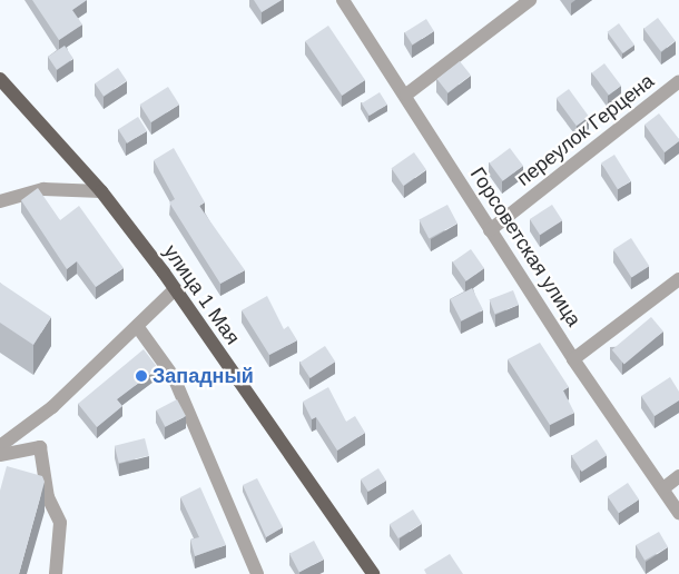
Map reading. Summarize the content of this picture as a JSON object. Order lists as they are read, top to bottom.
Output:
{
  "streets": {
    "main road": ["улица 1 Мая"],
    "street": ["переулок Герцена", "Горсоветская улица"]
  },
  "crossings": [
    ["переулок Герцена", "Горсоветская улица"]
  ],
  "places": ["Западный"]
}
